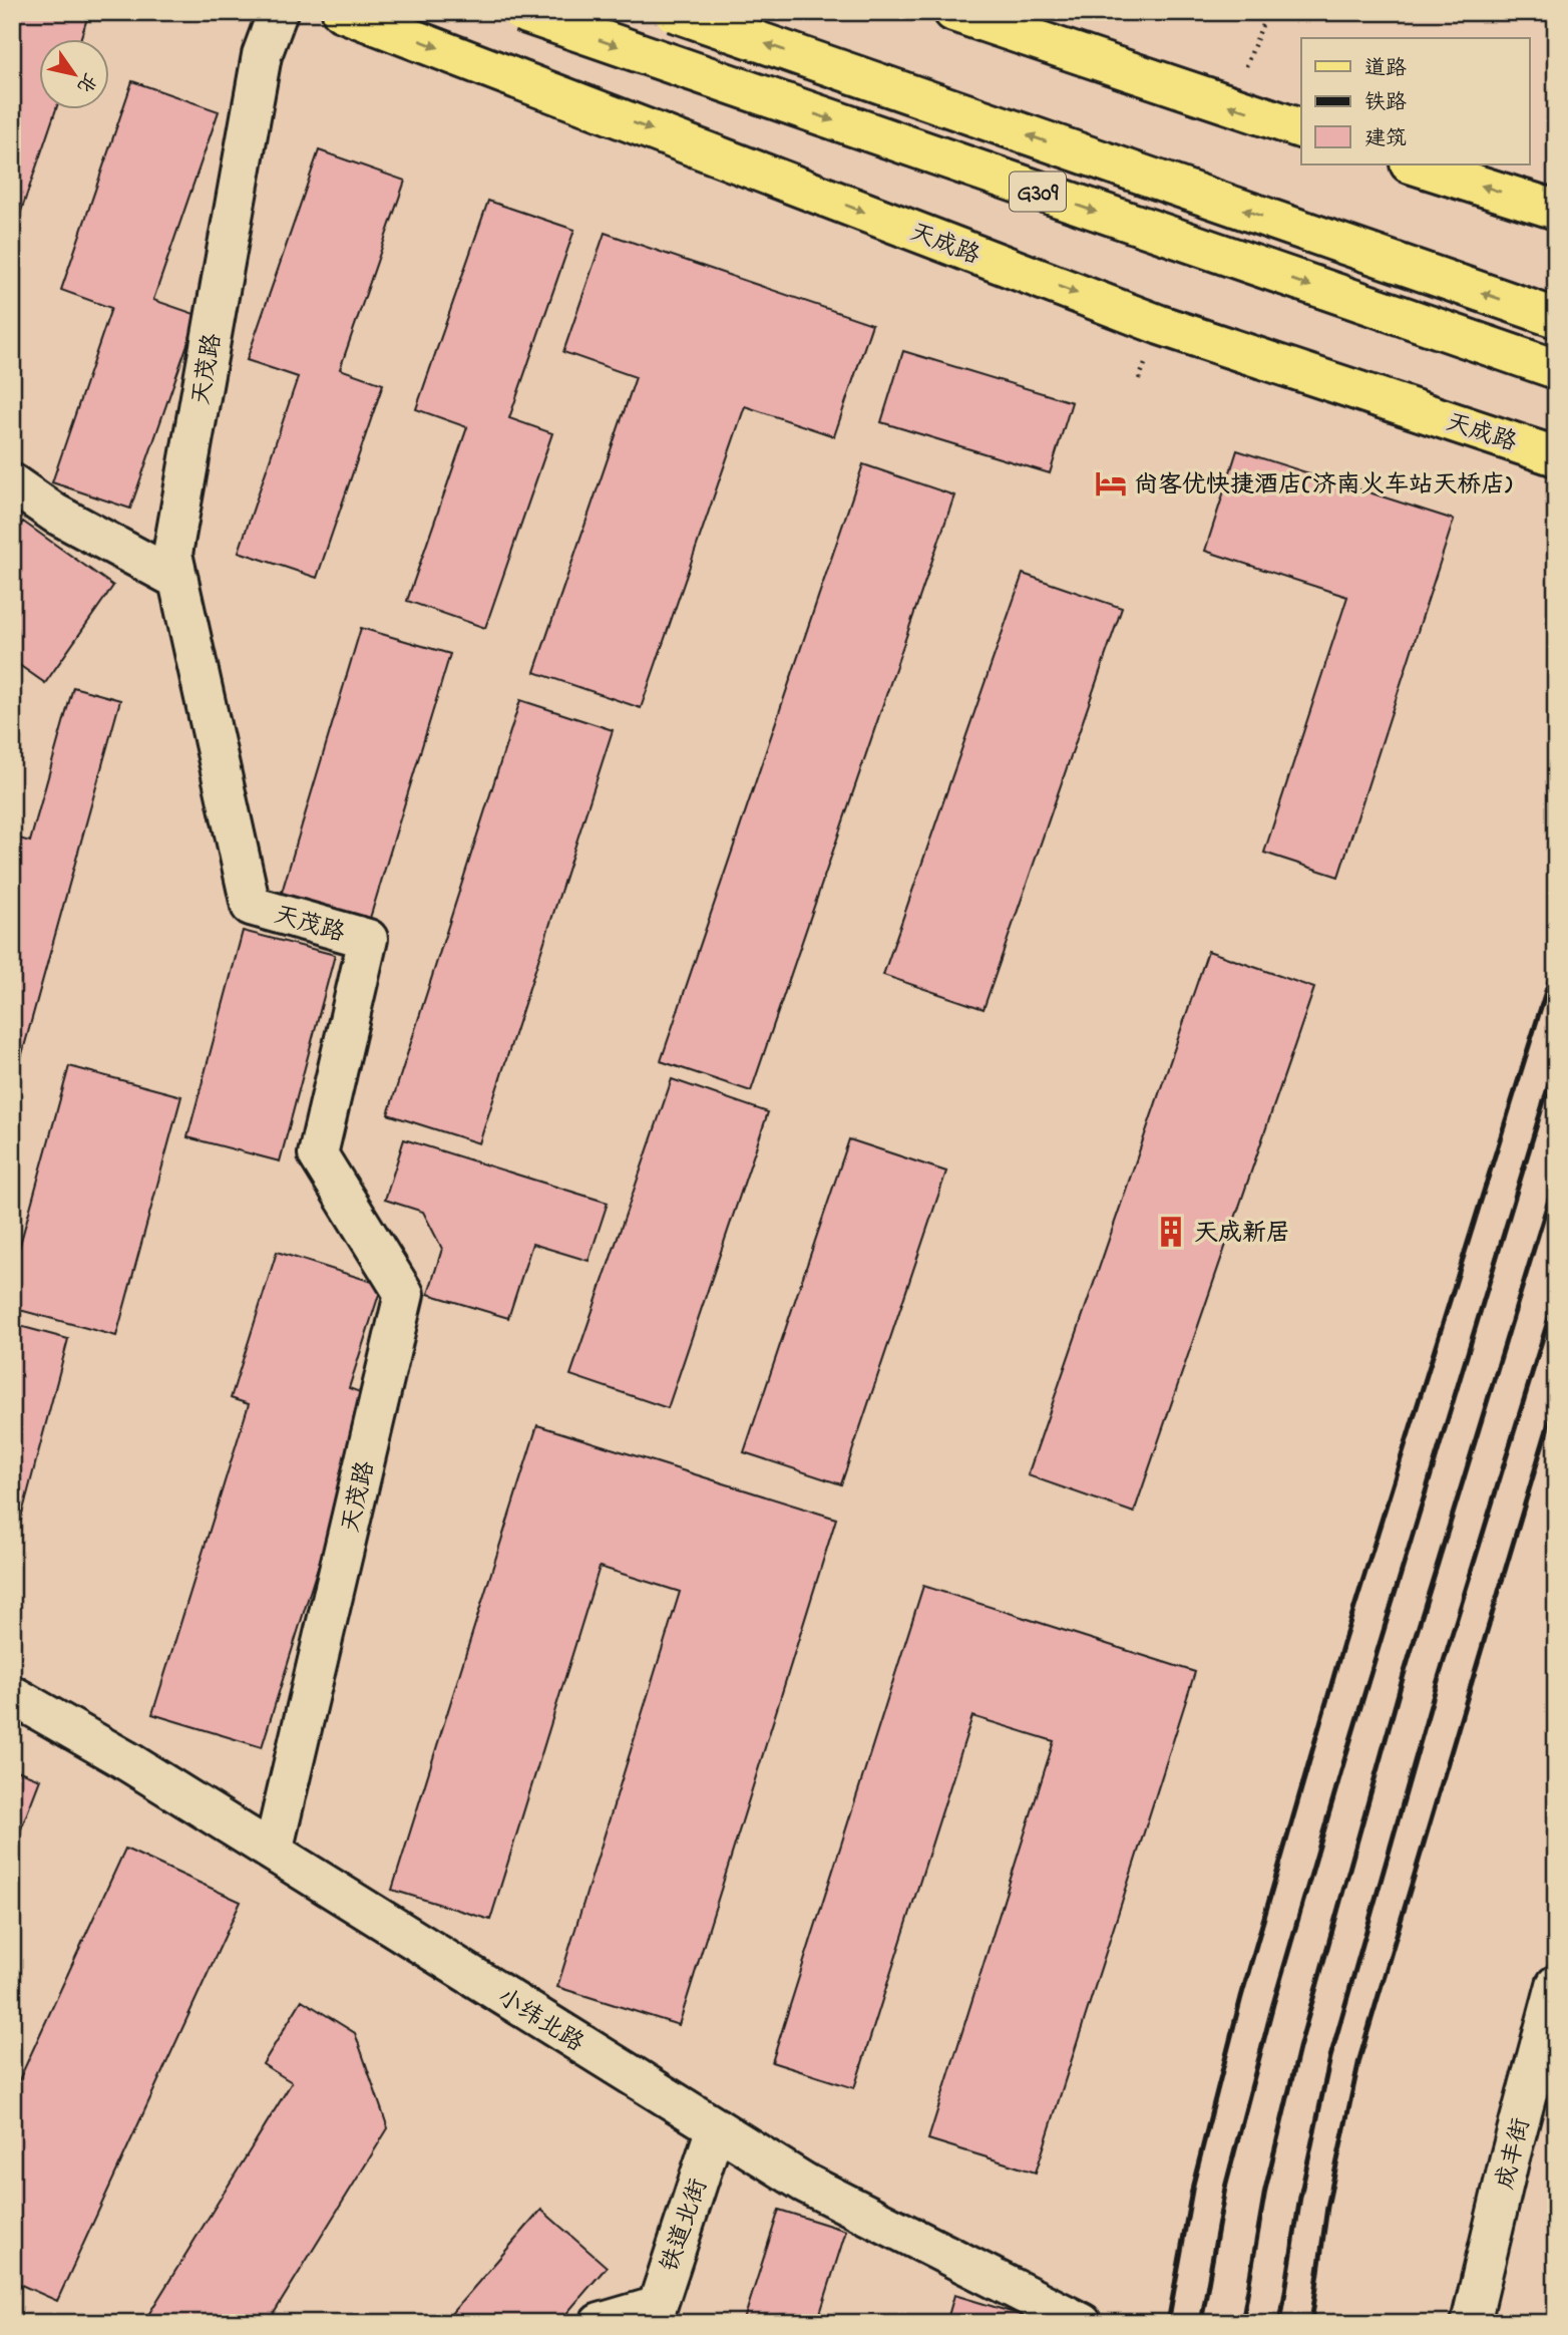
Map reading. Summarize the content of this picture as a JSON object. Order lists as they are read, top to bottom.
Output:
{
  "streets": {
    "main road": ["G309", "天成路"],
    "street": [
      "天茂路",
      "小纬北路",
      "成丰街",
      "铁道北街"
    ]
  },
  "crossings": [
    ["天茂路", "小纬北路"],
    ["小纬北路", "铁道北街"]
  ],
  "places": {
    "hotel": ["尚客优快捷酒店(济南火车站天桥店)"],
    "building": ["天成新居"]
  },
  "legend": ["道路", "铁路", "建筑"],
  "north": "bottom right"
}
